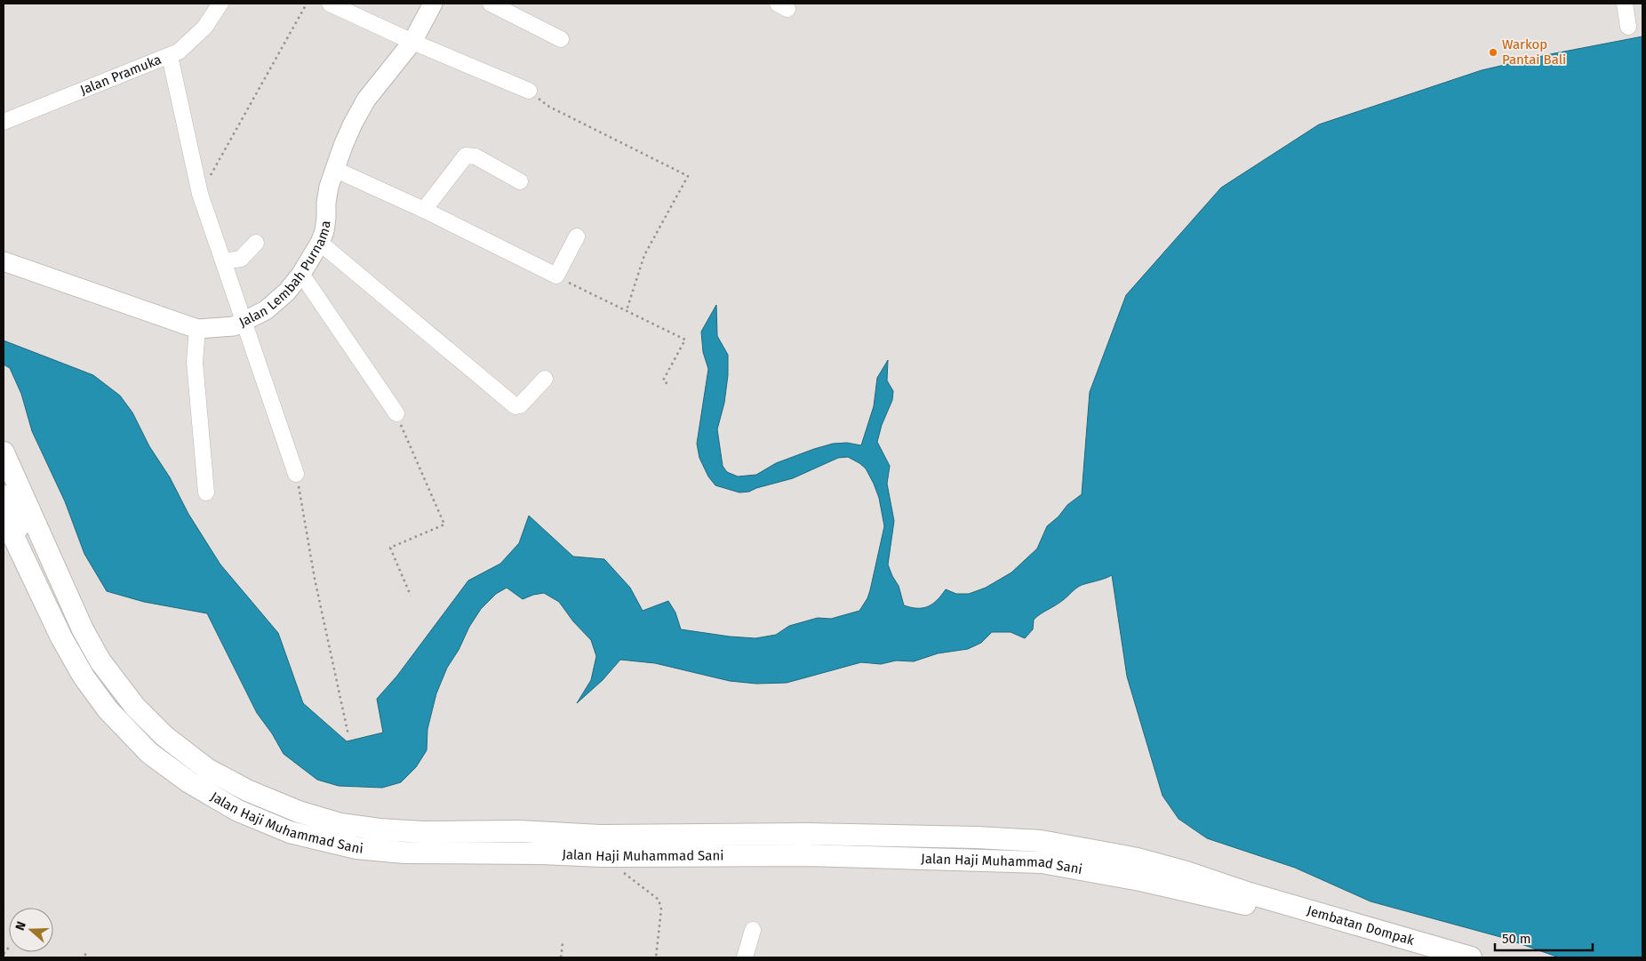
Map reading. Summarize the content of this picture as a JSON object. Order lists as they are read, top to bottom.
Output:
{
  "streets": {
    "main road": ["Jalan Haji Muhammad Sani", "Jembatan Dompak"],
    "street": ["Jalan Pramuka", "Jalan Lembah Purnama"]
  },
  "crossings": [
    ["Jalan Haji Muhammad Sani", "Jembatan Dompak"]
  ],
  "places": ["Warkop Pantai Bali"],
  "scale_bar": "50 m",
  "north": "left"
}
